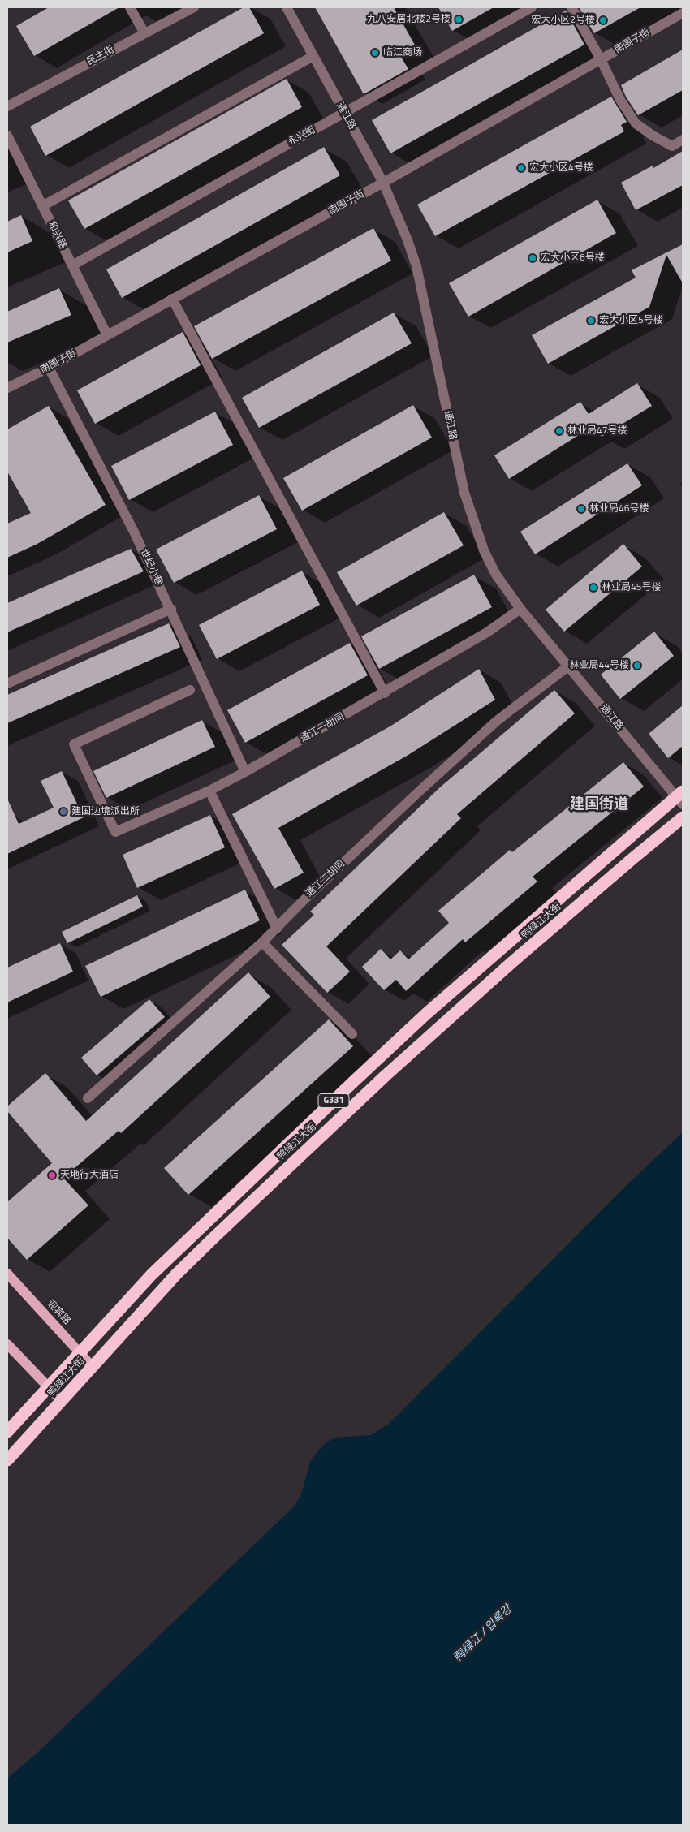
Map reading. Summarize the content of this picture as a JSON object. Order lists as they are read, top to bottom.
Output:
{
  "streets": {
    "highway": ["鸭绿江大街", "G331"],
    "main road": ["迎宾路"],
    "street": [
      "南围子街",
      "民主街",
      "通江路",
      "永兴街",
      "和兴路",
      "世纪小巷",
      "通江一胡同",
      "通江二胡同"
    ]
  },
  "crossings": [
    ["南围子街", "通江路"],
    ["南围子街", "和兴路"],
    ["南围子街", "世纪小巷"],
    ["通江路", "永兴街"],
    ["通江路", "通江一胡同"],
    ["通江路", "通江二胡同"],
    ["通江路", "鸭绿江大街"],
    ["永兴街", "和兴路"],
    ["世纪小巷", "通江一胡同"],
    ["鸭绿江大街", "迎宾路"]
  ],
  "districts": ["建国街道"],
  "water": ["鸭绿江 / 압록강"],
  "places": [
    "九八安居北楼2号楼",
    "宏大小区2号楼",
    "临江商场",
    "宏大小区4号楼",
    "宏大小区6号楼",
    "宏大小区5号楼",
    "林业局47号楼",
    "林业局46号楼",
    "林业局45号楼",
    "林业局44号楼",
    "建国边境派出所",
    "天地行大酒店"
  ]
}
